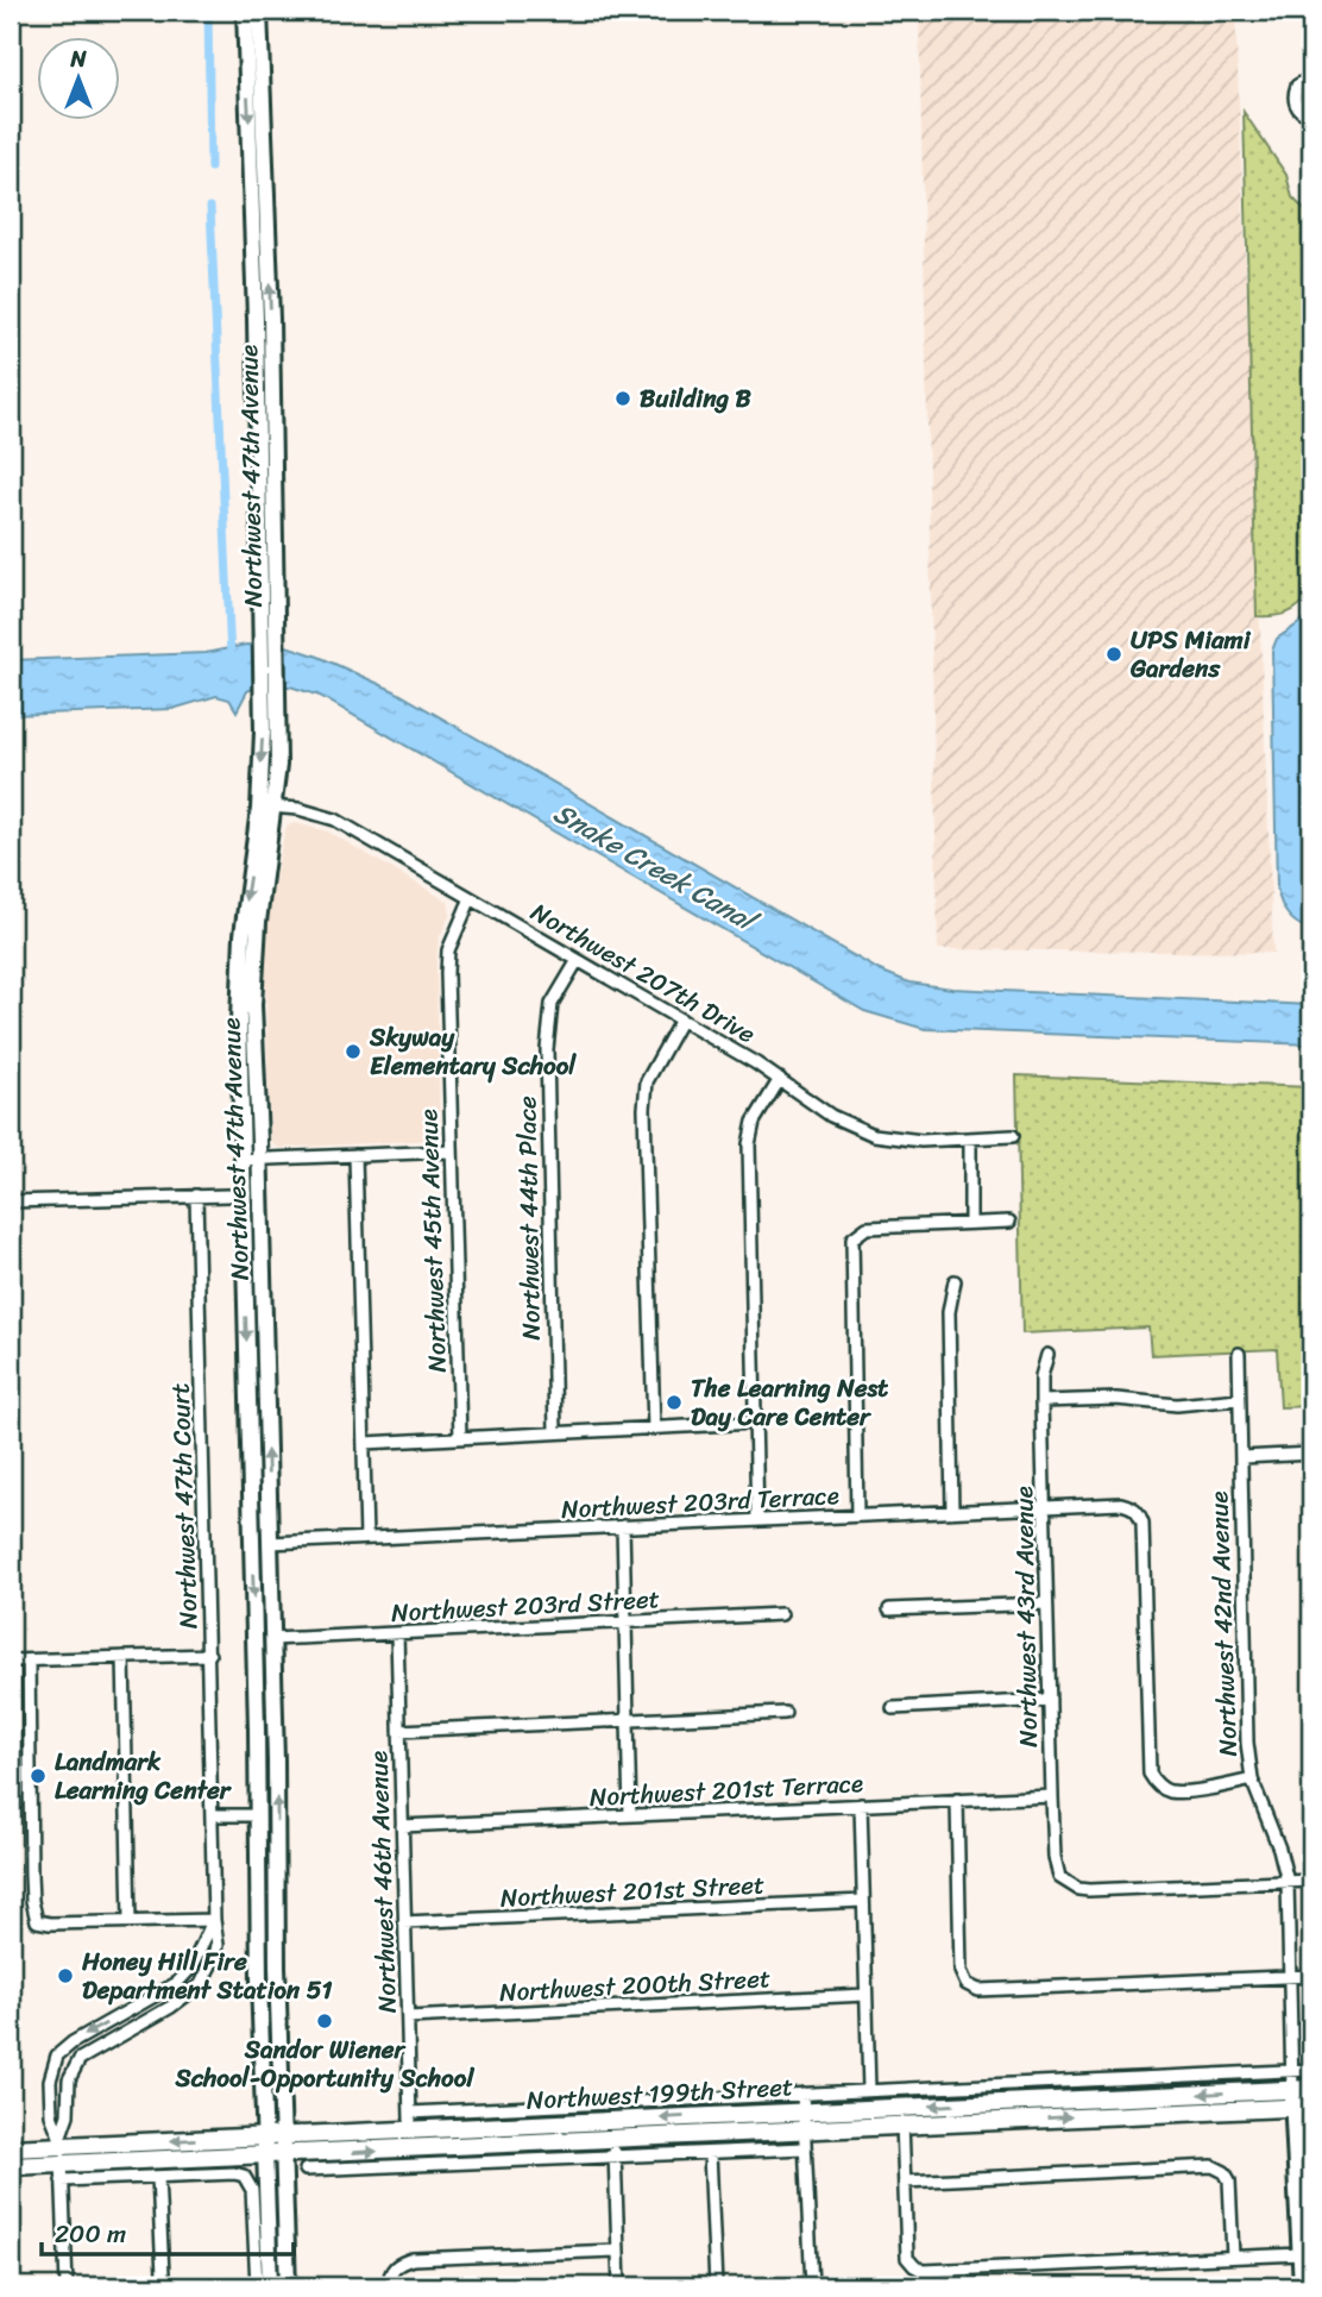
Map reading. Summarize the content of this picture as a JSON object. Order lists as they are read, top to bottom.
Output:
{
  "streets": {
    "main road": ["Northwest 47th Avenue", "Northwest 42nd Avenue", "Northwest 199th Street"],
    "street": [
      "Northwest 207th Drive",
      "Northwest 44th Place",
      "Northwest 45th Avenue",
      "Northwest 203rd Terrace",
      "Northwest 47th Court",
      "Northwest 203rd Street",
      "Northwest 43rd Avenue",
      "Northwest 201st Terrace",
      "Northwest 46th Avenue",
      "Northwest 201st Street",
      "Northwest 200th Street"
    ]
  },
  "crossings": [
    ["Northwest 47th Avenue", "Northwest 207th Drive"],
    ["Northwest 47th Avenue", "Northwest 203rd Terrace"],
    ["Northwest 47th Avenue", "Northwest 203rd Street"],
    ["Northwest 47th Avenue", "Northwest 199th Street"],
    ["Northwest 207th Drive", "Northwest 44th Place"],
    ["Northwest 207th Drive", "Northwest 45th Avenue"],
    ["Northwest 203rd Terrace", "Northwest 43rd Avenue"],
    ["Northwest 203rd Terrace", "Northwest 42nd Avenue"],
    ["Northwest 203rd Street", "Northwest 46th Avenue"],
    ["Northwest 43rd Avenue", "Northwest 42nd Avenue"],
    ["Northwest 43rd Avenue", "Northwest 201st Terrace"],
    ["Northwest 42nd Avenue", "Northwest 199th Street"],
    ["Northwest 201st Terrace", "Northwest 46th Avenue"],
    ["Northwest 46th Avenue", "Northwest 201st Street"],
    ["Northwest 46th Avenue", "Northwest 200th Street"],
    ["Northwest 46th Avenue", "Northwest 199th Street"]
  ],
  "water": ["Snake Creek Canal"],
  "places": [
    "Building B",
    "UPS Miami Gardens",
    "Skyway Elementary School",
    "The Learning Nest Day Care Center",
    "Landmark Learning Center",
    "Honey Hill Fire Department Station 51",
    "Sandor Wiener School-Opportunity School"
  ],
  "scale_bar": "200 m",
  "north": "top"
}
